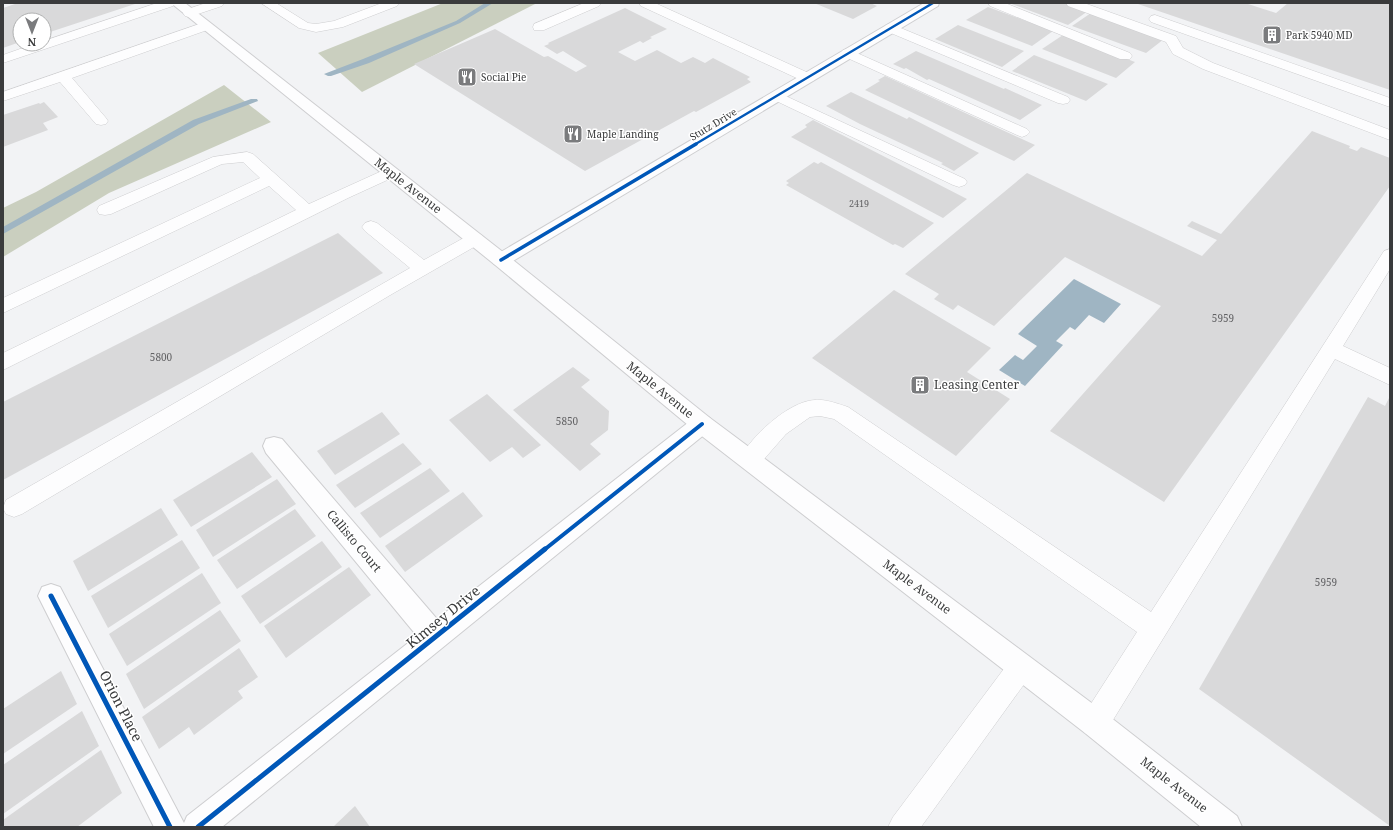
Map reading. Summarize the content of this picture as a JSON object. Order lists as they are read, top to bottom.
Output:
{
  "streets": {
    "street": [
      "Stutz Drive",
      "Maple Avenue",
      "Callisto Court",
      "Kimsey Drive",
      "Orion Place"
    ]
  },
  "crossings": [
    ["Stutz Drive", "Maple Avenue"],
    ["Maple Avenue", "Kimsey Drive"],
    ["Callisto Court", "Kimsey Drive"]
  ],
  "places": {
    "building": ["Park 5940 MD", "Leasing Center"],
    "restaurant": ["Social Pie", "Maple Landing"]
  },
  "house_numbers": [
    "2419",
    "5959",
    "5800",
    "5850",
    "5959"
  ],
  "north": "bottom"
}
